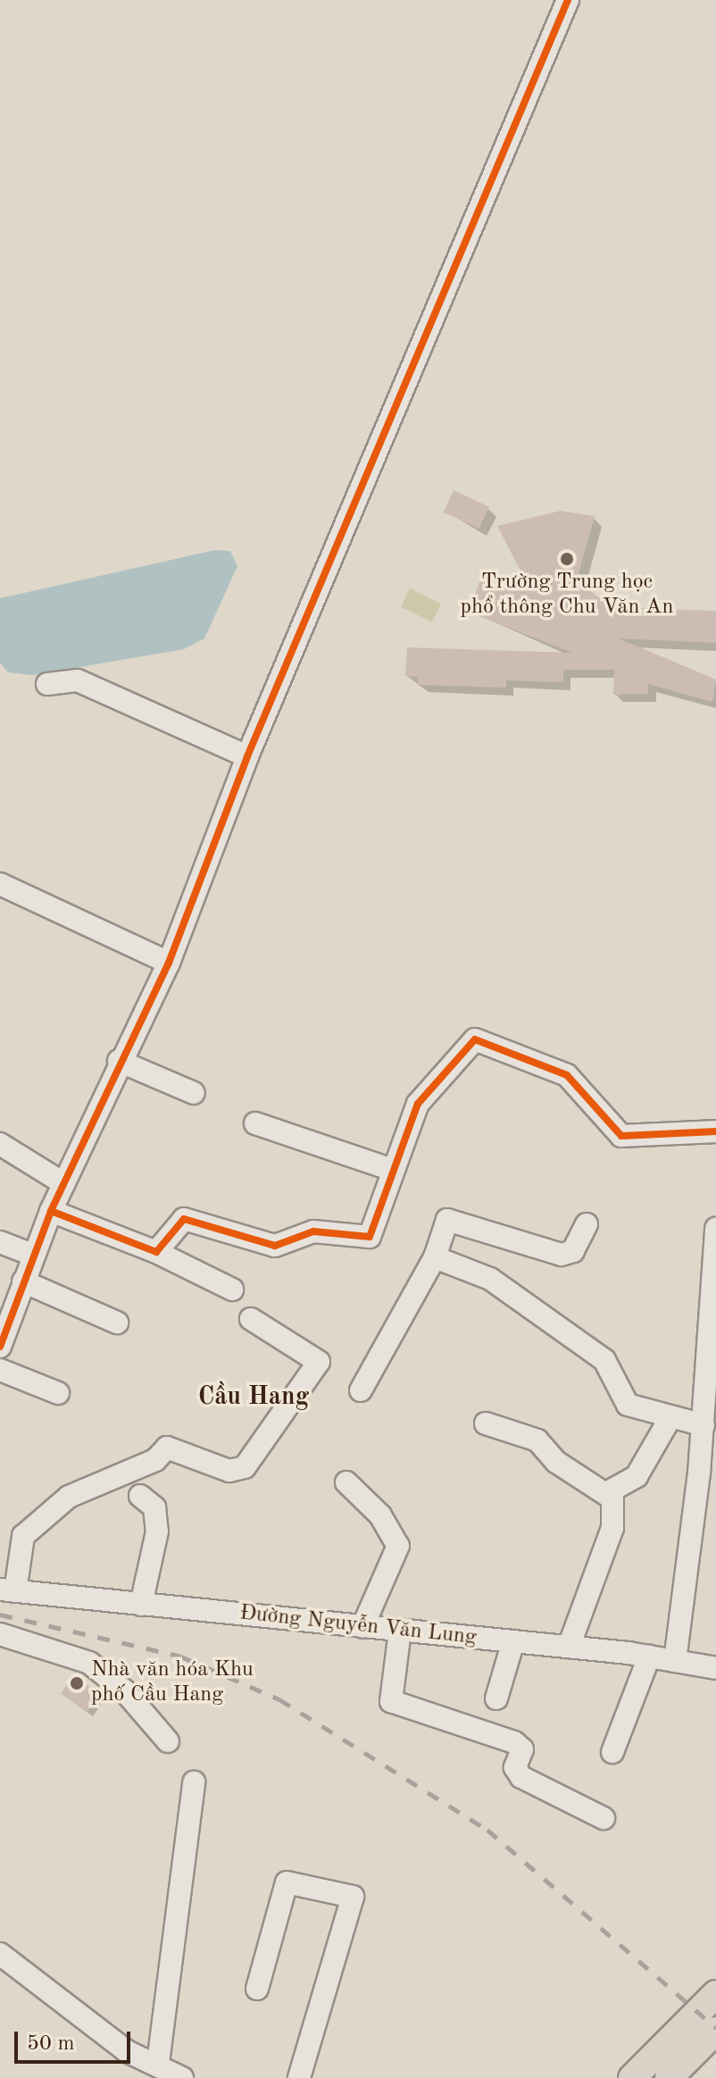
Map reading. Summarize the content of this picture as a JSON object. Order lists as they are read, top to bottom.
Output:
{
  "streets": {
    "street": ["Đường Nguyễn Văn Lung"]
  },
  "districts": ["Cầu Hang"],
  "places": ["Trường Trung học phổ thông Chu Văn An", "Nhà văn hóa Khu phố Cầu Hang"],
  "scale_bar": "50 m"
}
